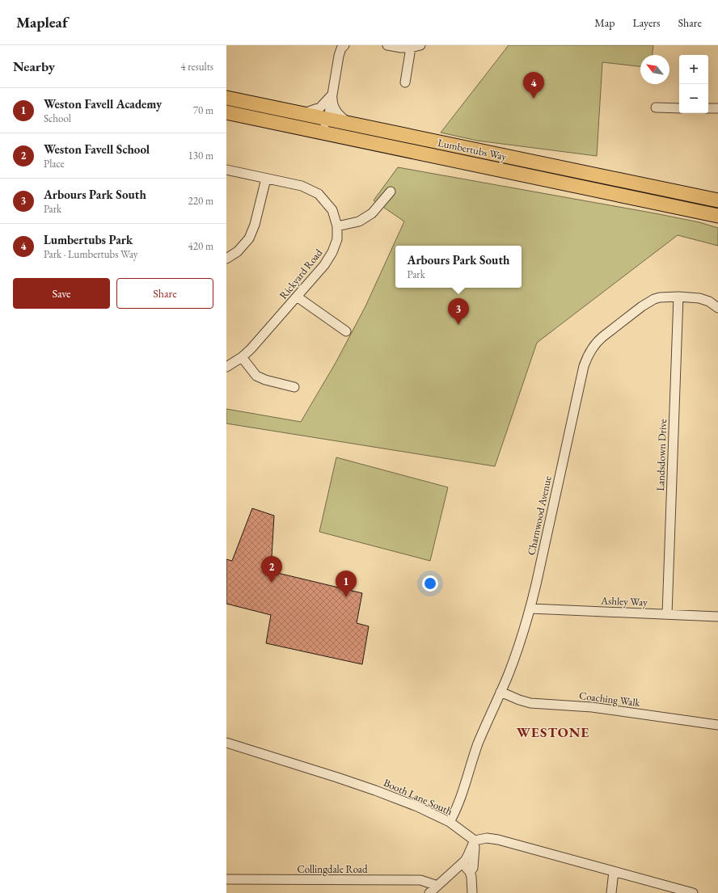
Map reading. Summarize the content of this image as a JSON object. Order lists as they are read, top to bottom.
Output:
{
  "streets": {
    "highway": ["Lumbertubs Way"],
    "street": [
      "Rickyard Road",
      "Landsdown Drive",
      "Charnwood Avenue",
      "Ashley Way",
      "Coaching Walk",
      "Booth Lane South",
      "Collingdale Road"
    ]
  },
  "crossings": [
    ["Landsdown Drive", "Charnwood Avenue"],
    ["Landsdown Drive", "Ashley Way"],
    ["Charnwood Avenue", "Ashley Way"],
    ["Charnwood Avenue", "Coaching Walk"],
    ["Charnwood Avenue", "Booth Lane South"]
  ],
  "districts": ["WESTONE"],
  "north": "top left",
  "page": {
    "header": "Mapleaf",
    "nav": ["Map", "Layers", "Share"],
    "heading": ["Nearby", "4 results"],
    "map_buttons": ["+", "−"],
    "pins": [
      "4",
      "3",
      "2",
      "1"
    ],
    "list": [
      {
        "mark": "1",
        "name": "Weston Favell Academy",
        "note": "School",
        "value": "70 m"
      },
      {
        "mark": "2",
        "name": "Weston Favell School",
        "note": "Place",
        "value": "130 m"
      },
      {
        "mark": "3",
        "name": "Arbours Park South",
        "note": "Park",
        "value": "220 m"
      },
      {
        "mark": "4",
        "name": "Lumbertubs Park",
        "note": "Park · Lumbertubs Way",
        "value": "420 m"
      }
    ],
    "popup": ["Arbours Park South", "Park"],
    "buttons": ["Save", "Share"]
  }
}
